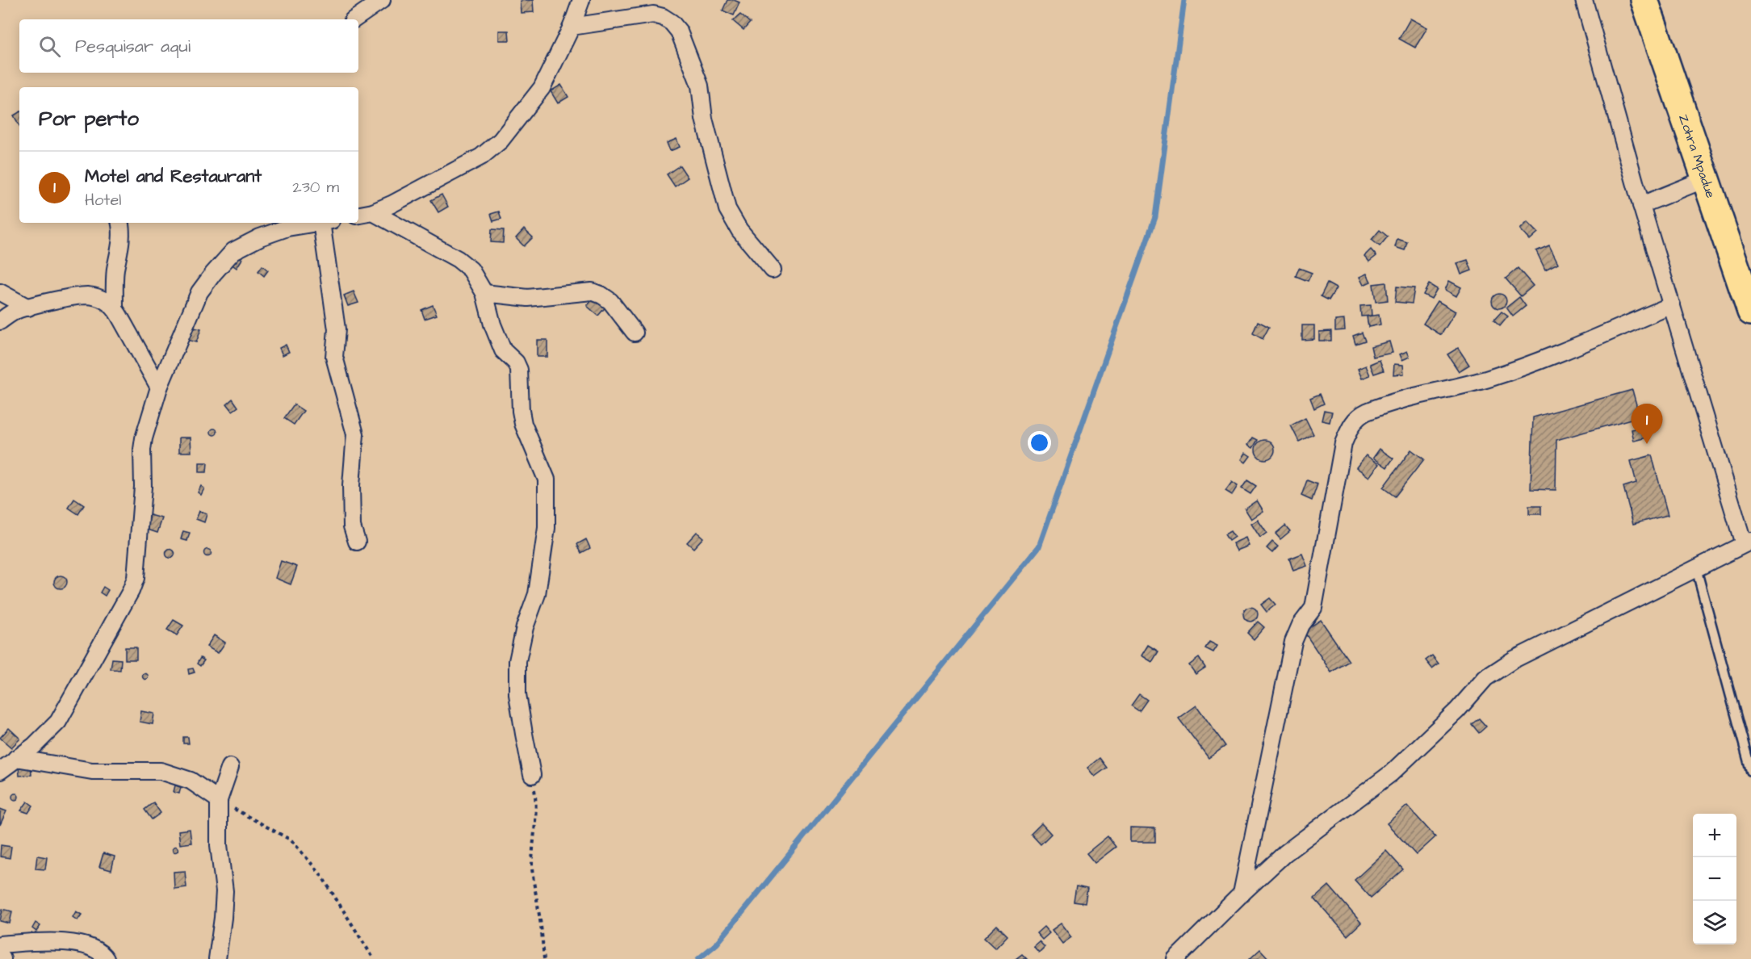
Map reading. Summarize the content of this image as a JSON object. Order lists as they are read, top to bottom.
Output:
{
  "streets": {
    "highway": ["Zohra Mpadue"]
  },
  "page": {
    "search": "Pesquisar aqui",
    "heading": "Por perto",
    "list": [
      {
        "mark": "1",
        "name": "Motel and Restaurant",
        "note": "Hotel",
        "value": "230 m"
      }
    ],
    "pins": "1",
    "map_buttons": ["+", "−"]
  }
}
